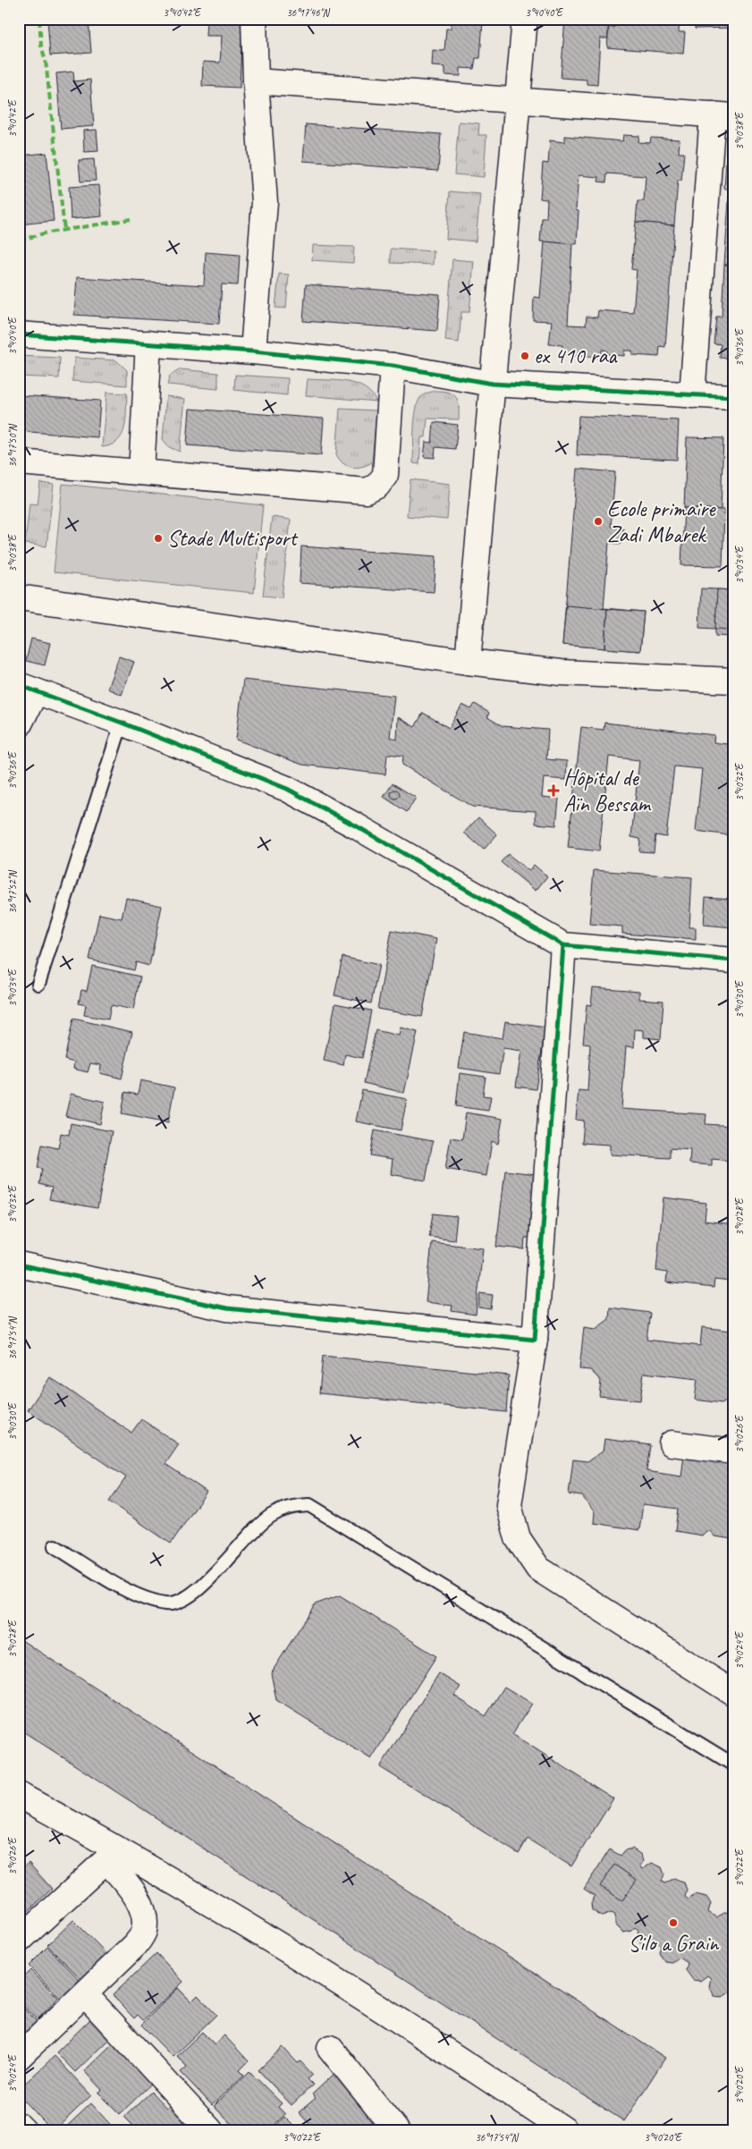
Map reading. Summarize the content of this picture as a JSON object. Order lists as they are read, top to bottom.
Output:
{
  "places": {
    "other": [
      "ex 410 raa",
      "Ecole primaire Zadi Mbarek",
      "Stade Multisport",
      "Silo a Grain"
    ],
    "health": ["Hôpital de Aïn Bessam"]
  },
  "coordinates": [
    "3°40'42\"E",
    "36°17'46\"N",
    "3°40'40\"E",
    "3°40'38\"E",
    "3°40'36\"E",
    "36°17'50\"N",
    "3°40'34\"E",
    "3°40'32\"E",
    "36°17'52\"N",
    "3°40'30\"E",
    "3°40'28\"E",
    "36°17'54\"N",
    "3°40'26\"E",
    "3°40'24\"E",
    "3°40'22\"E",
    "3°40'20\"E"
  ]
}
